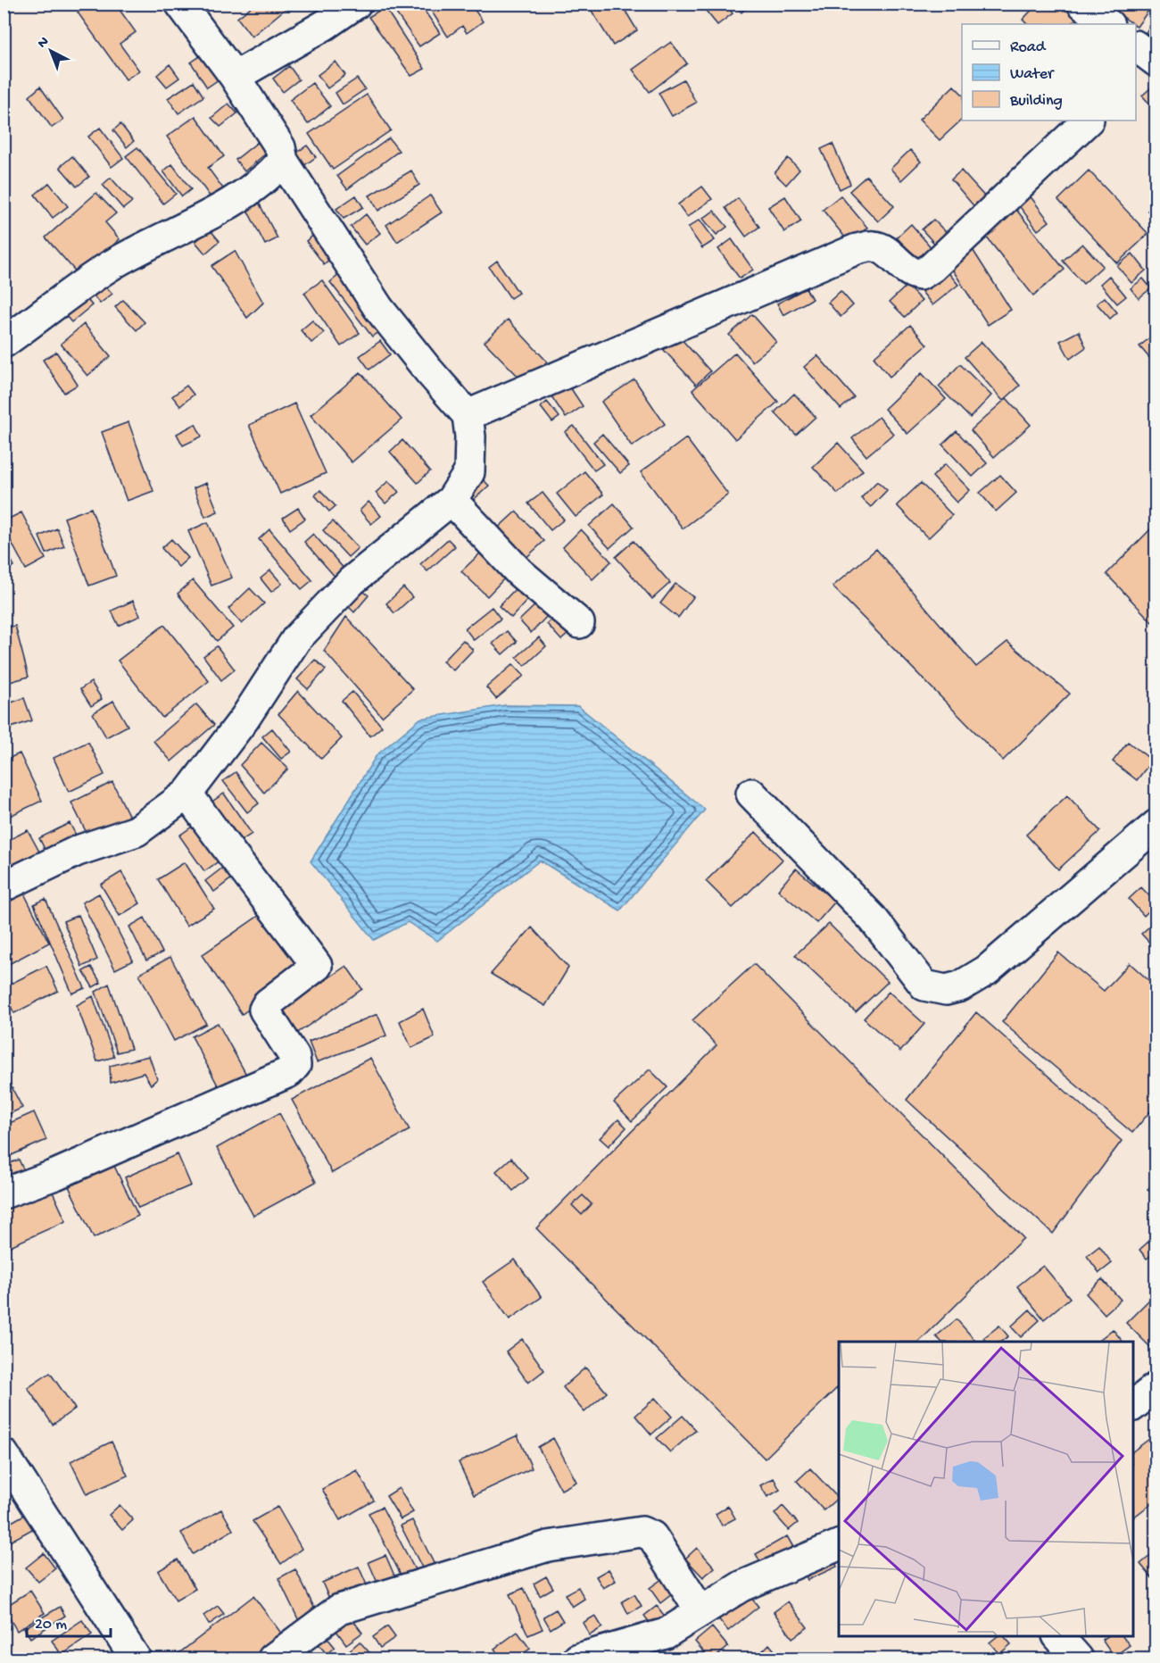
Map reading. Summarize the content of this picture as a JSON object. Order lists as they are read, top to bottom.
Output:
{
  "legend": ["Road", "Water", "Building"],
  "scale_bar": "20 m",
  "north": "top left"
}
